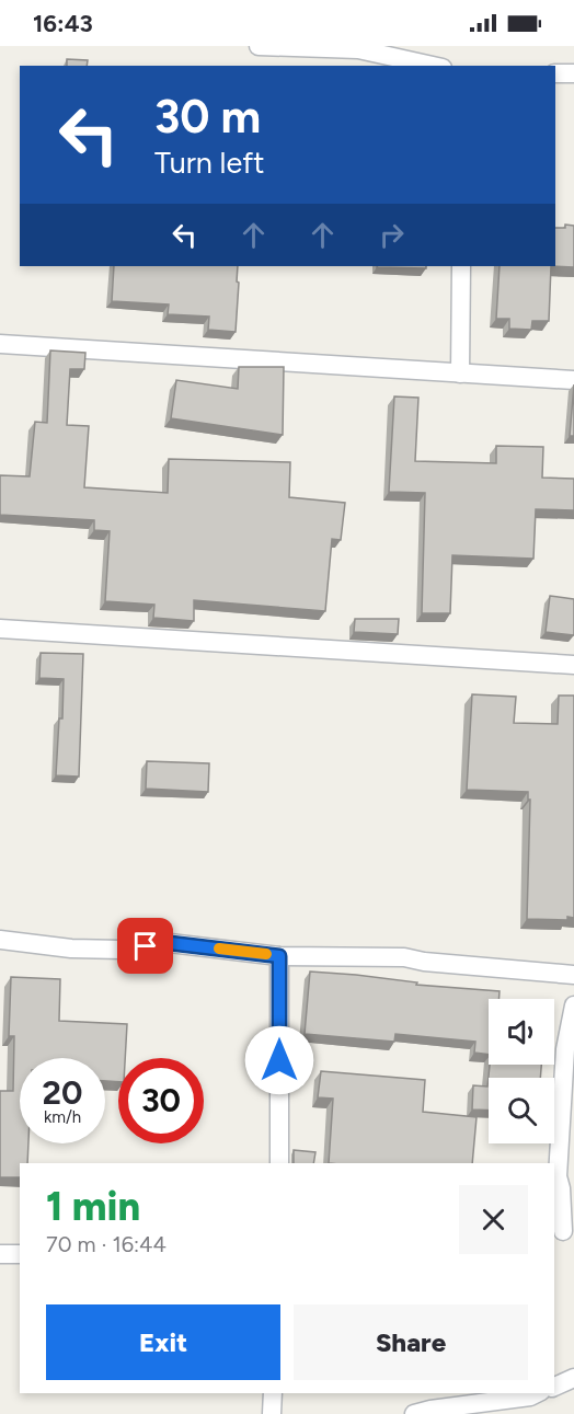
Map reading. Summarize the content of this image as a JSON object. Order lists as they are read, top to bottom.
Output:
{
  "page": {
    "status": "16:43",
    "turn": ["30 m", "Turn left"],
    "speed": "20 km/h",
    "limit": "30",
    "heading": ["1 min", "70 m · 16:44"],
    "buttons": ["Exit", "Share"]
  }
}
